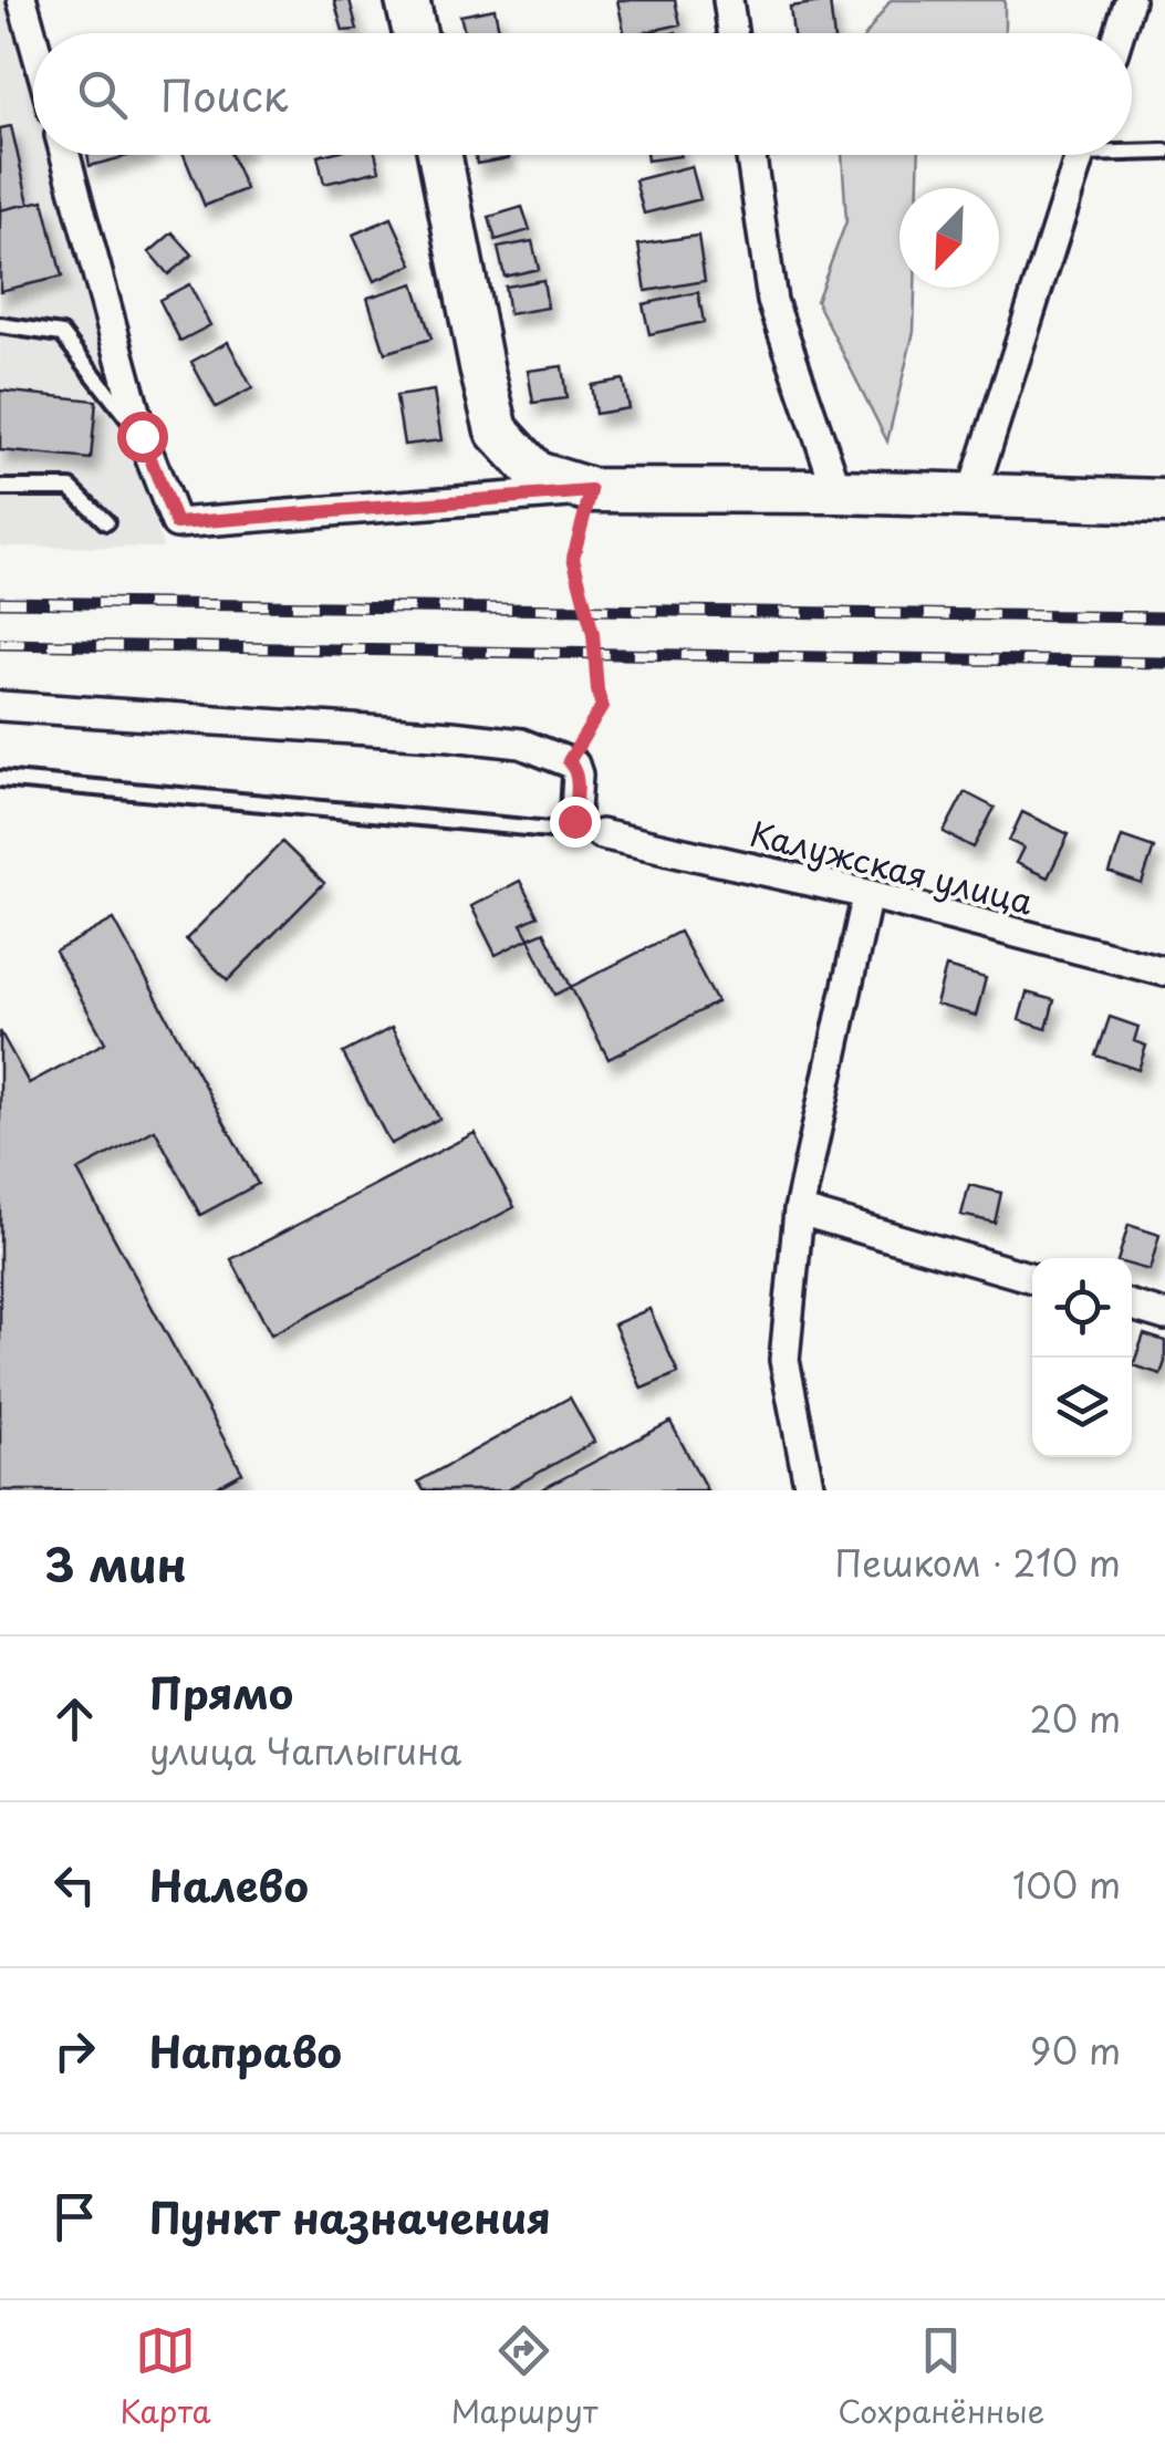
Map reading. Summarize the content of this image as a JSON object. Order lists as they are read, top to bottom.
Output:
{
  "streets": {
    "street": ["Калужская улица"]
  },
  "north": "bottom left",
  "page": {
    "search": "Поиск",
    "heading": ["3 мин", "Пешком · 210 m"],
    "list": [
      ["Прямо", "улица Чаплыгина", "20 m"],
      ["Налево", "100 m"],
      ["Направо", "90 m"],
      "Пункт назначения"
    ],
    "nav": ["Карта", "Маршрут", "Сохранённые"]
  }
}
